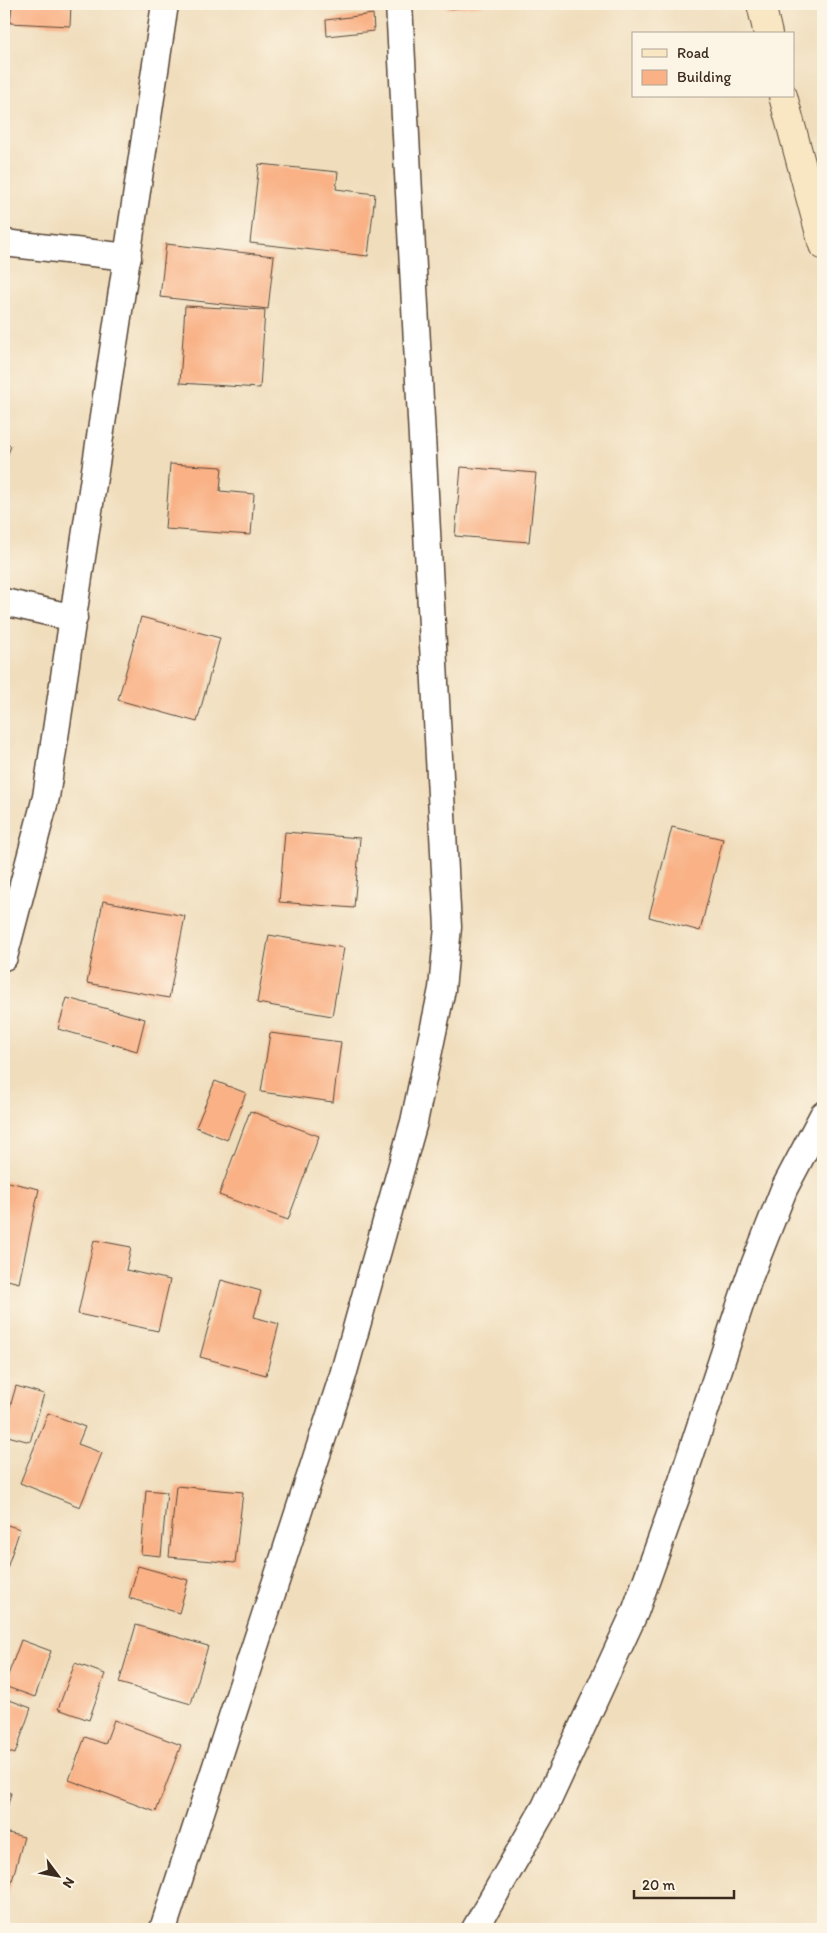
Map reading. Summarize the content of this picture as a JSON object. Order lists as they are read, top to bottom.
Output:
{
  "legend": ["Road", "Building"],
  "scale_bar": "20 m",
  "north": "bottom right"
}
